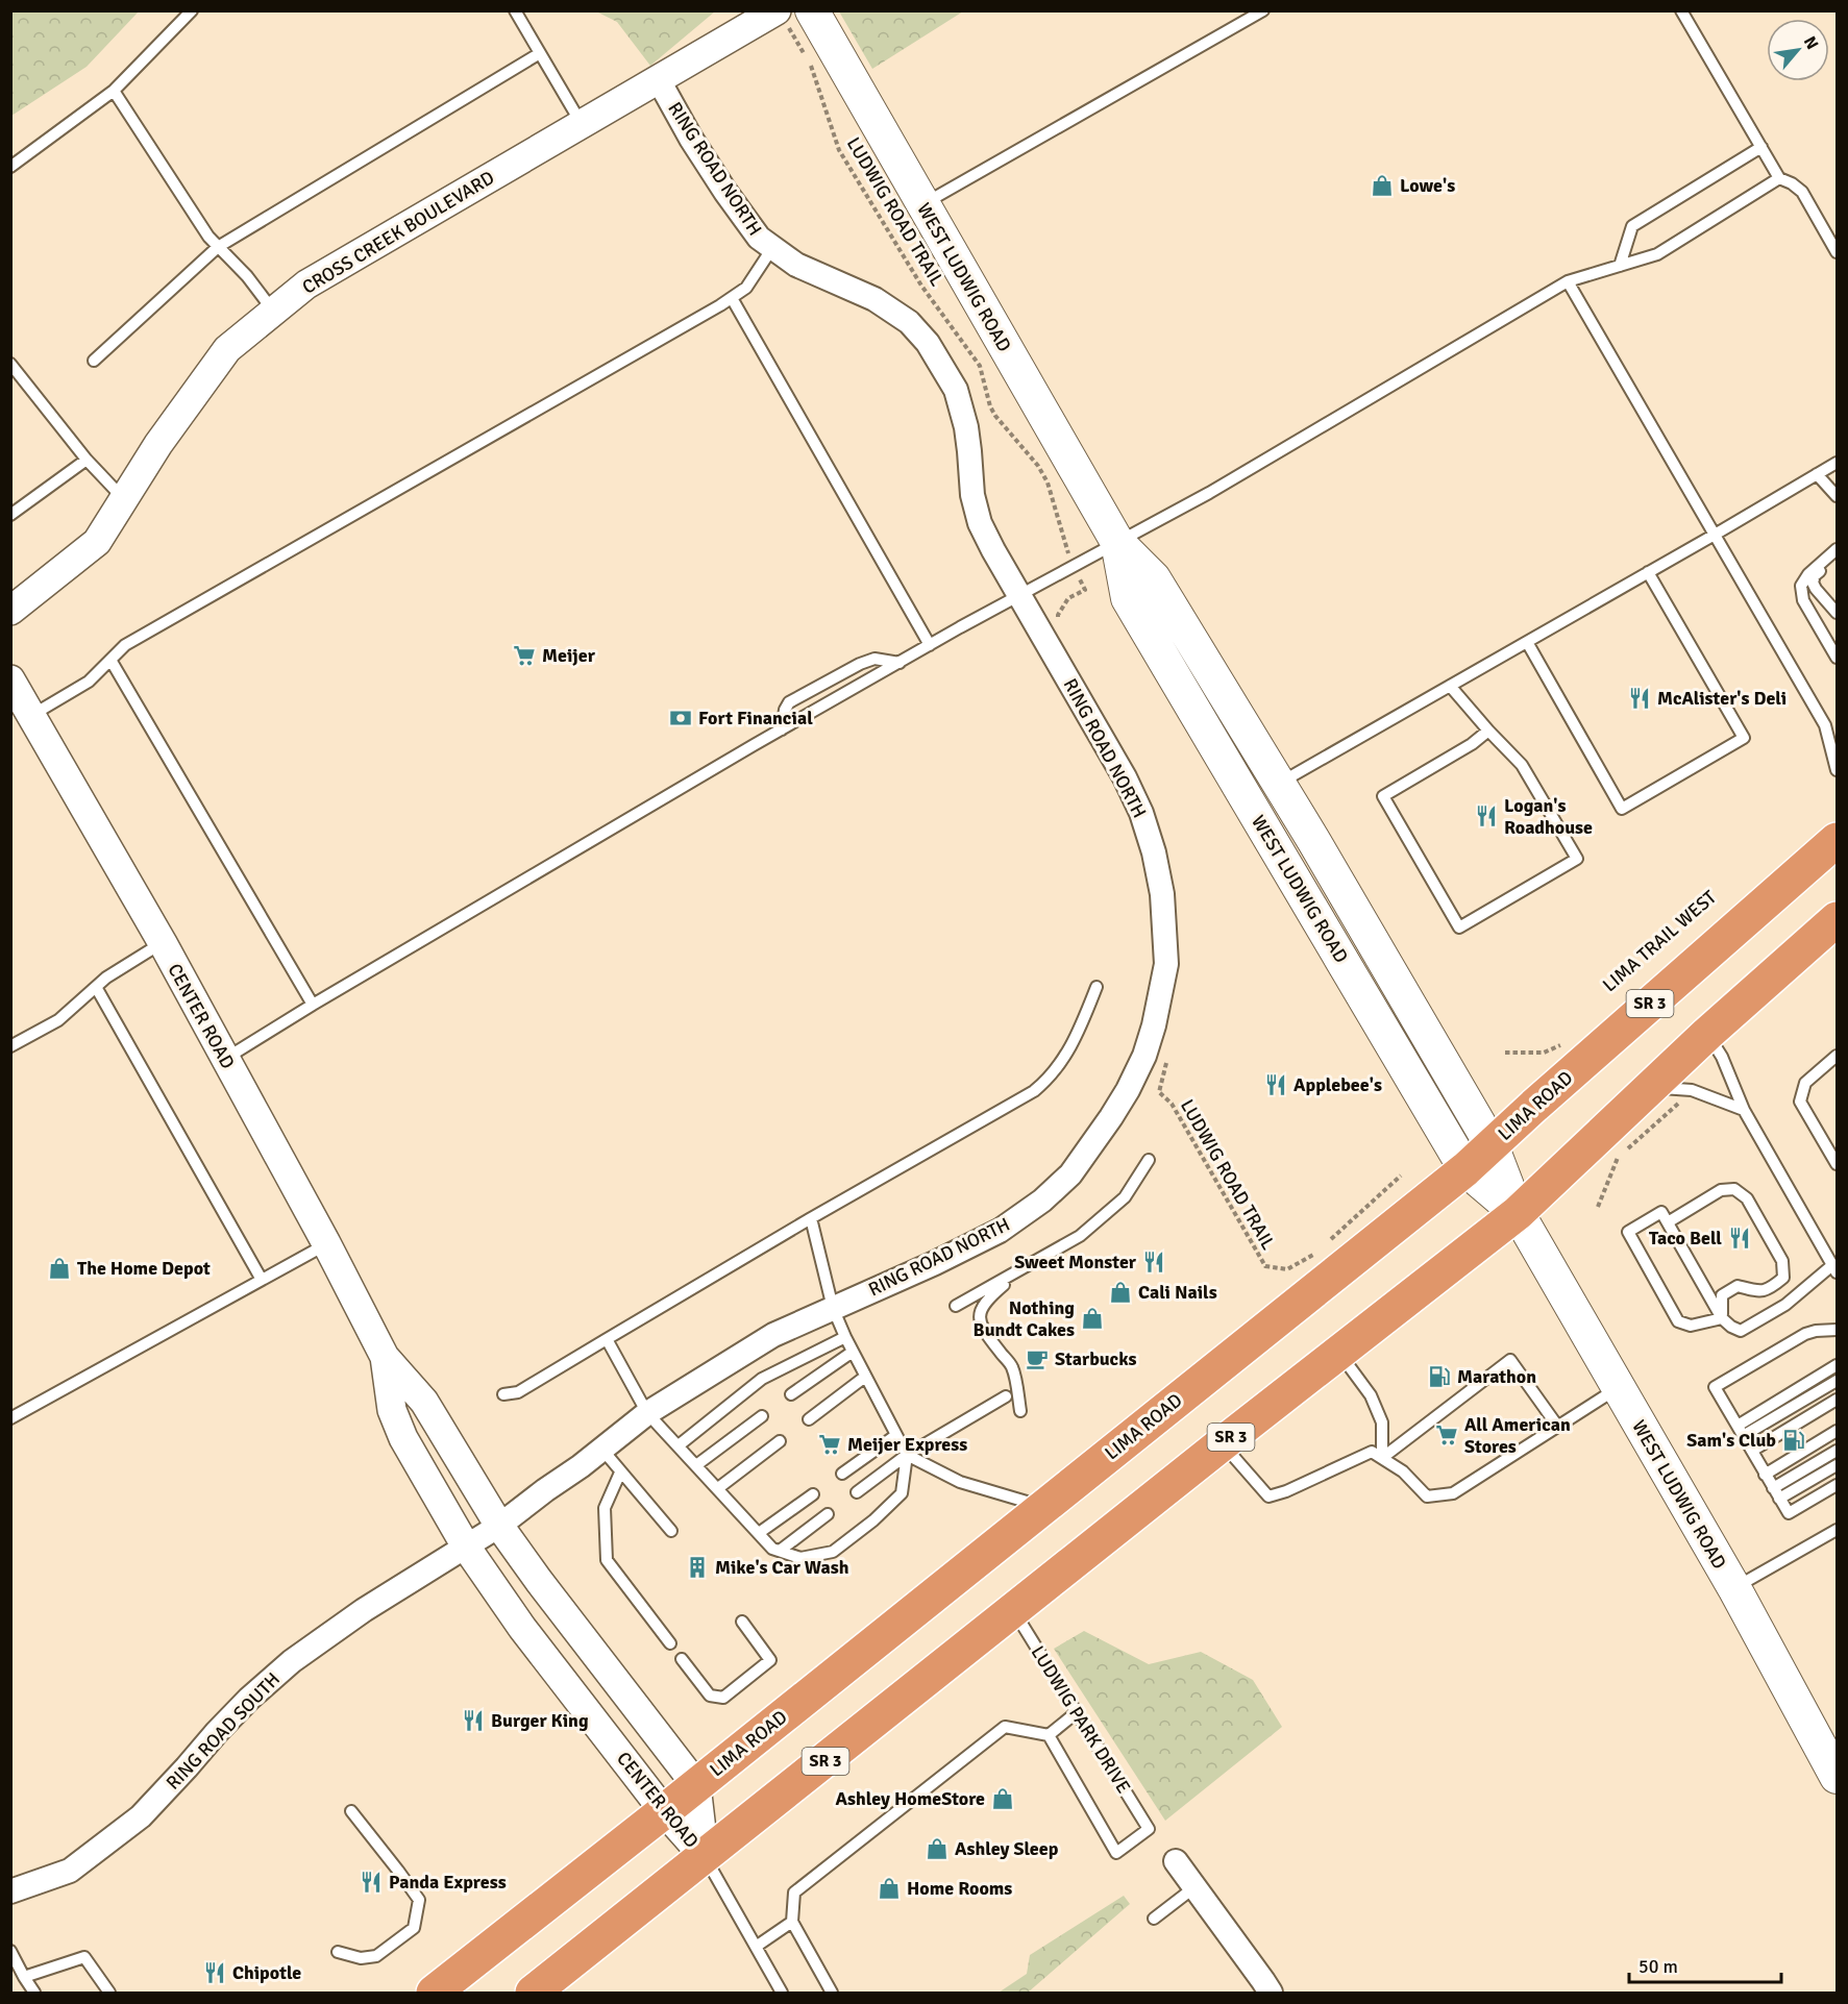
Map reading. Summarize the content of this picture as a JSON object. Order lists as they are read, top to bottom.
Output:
{
  "streets": {
    "highway": ["SR 3", "LIMA ROAD"],
    "main road": ["WEST LUDWIG ROAD"],
    "street": [
      "RING ROAD NORTH",
      "CROSS CREEK BOULEVARD",
      "CENTER ROAD",
      "RING ROAD SOUTH"
    ],
    "lane": ["LUDWIG PARK DRIVE"],
    "path": ["LUDWIG ROAD TRAIL"]
  },
  "crossings": [
    ["RING ROAD NORTH", "CROSS CREEK BOULEVARD"],
    ["RING ROAD NORTH", "CENTER ROAD"],
    ["RING ROAD NORTH", "RING ROAD SOUTH"],
    ["LUDWIG ROAD TRAIL", "CROSS CREEK BOULEVARD"],
    ["LUDWIG ROAD TRAIL", "WEST LUDWIG ROAD"],
    ["CROSS CREEK BOULEVARD", "WEST LUDWIG ROAD"],
    ["WEST LUDWIG ROAD", "SR 3"],
    ["WEST LUDWIG ROAD", "LIMA ROAD"],
    ["SR 3", "CENTER ROAD"],
    ["SR 3", "LUDWIG PARK DRIVE"],
    ["CENTER ROAD", "LIMA ROAD"],
    ["CENTER ROAD", "RING ROAD SOUTH"]
  ],
  "places": {
    "shop": [
      "Lowe's",
      "The Home Depot",
      "Cali Nails",
      "Nothing Bundt Cakes",
      "Ashley HomeStore",
      "Ashley Sleep",
      "Home Rooms"
    ],
    "supermarket": ["Meijer", "All American Stores", "Meijer Express"],
    "restaurant": [
      "McAlister's Deli",
      "Logan's Roadhouse",
      "Applebee's",
      "Taco Bell",
      "Sweet Monster",
      "Burger King",
      "Panda Express",
      "Chipotle"
    ],
    "bank": ["Fort Financial"],
    "cafe": ["Starbucks"],
    "fuel station": ["Marathon", "Sam's Club"],
    "building": ["Mike's Car Wash"]
  },
  "scale_bar": "50 m",
  "north": "top right"
}
